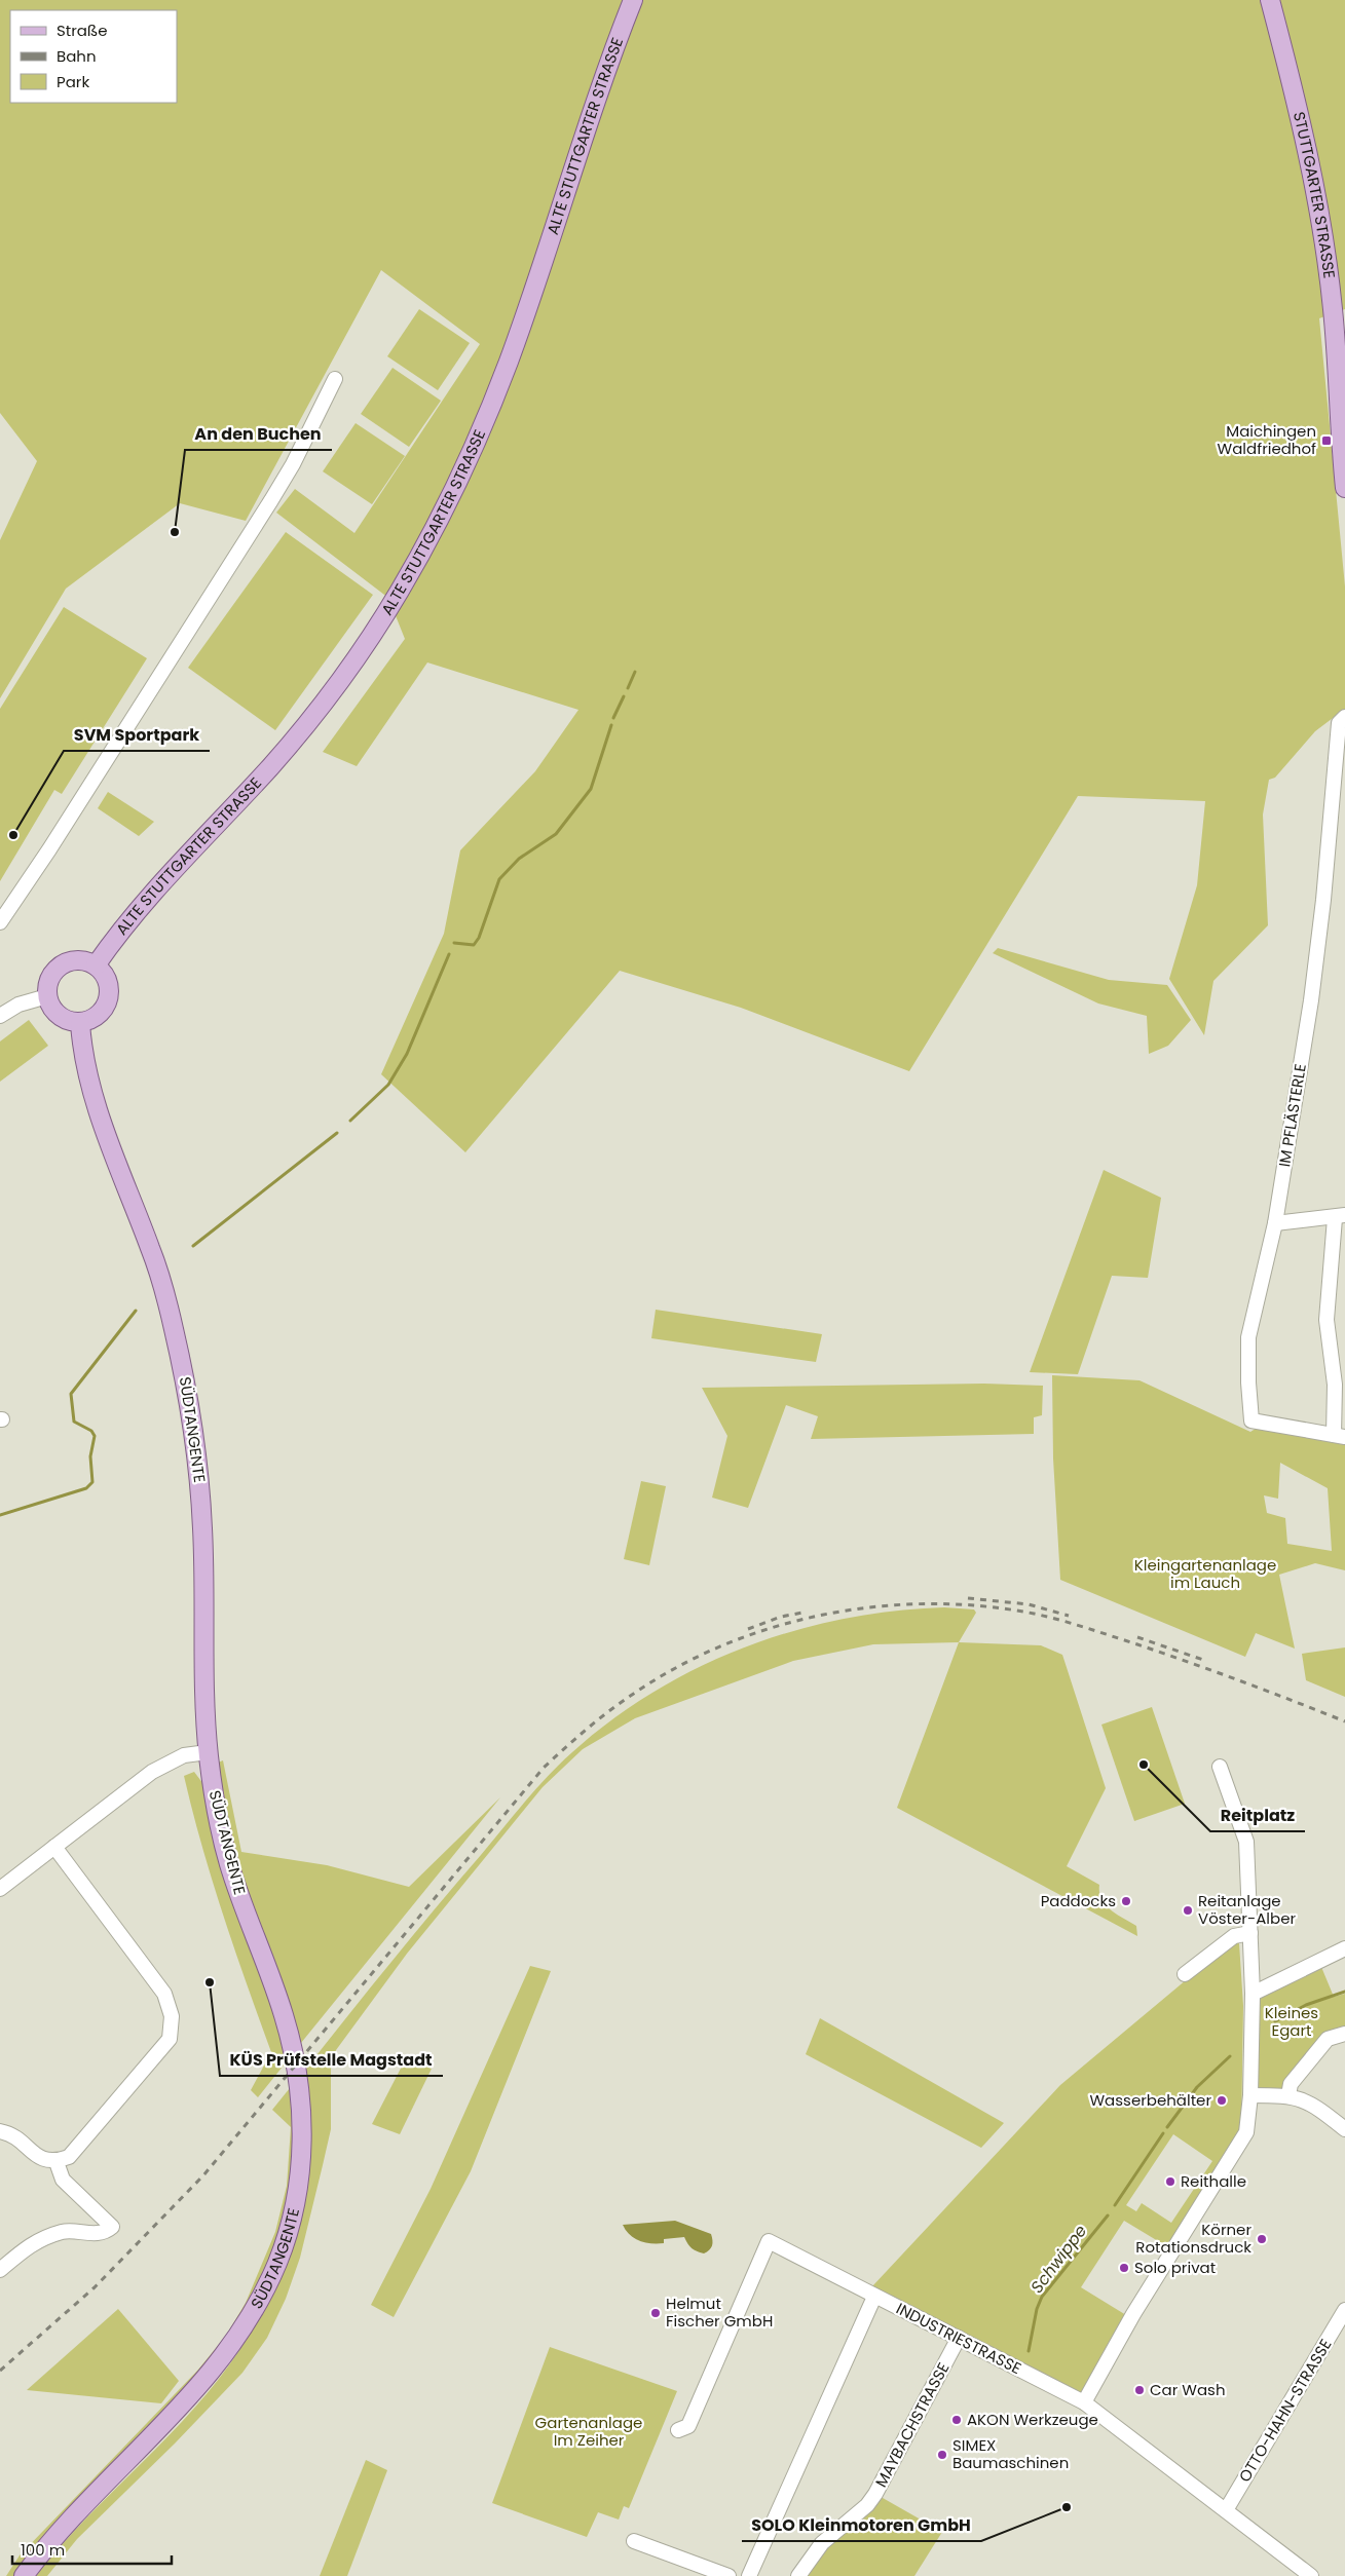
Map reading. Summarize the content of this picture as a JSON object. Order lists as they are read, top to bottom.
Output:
{
  "streets": {
    "main road": ["ALTE STUTTGARTER STRASSE", "STUTTGARTER STRASSE", "SÜDTANGENTE"],
    "street": [
      "IM PFLÄSTERLE",
      "INDUSTRIESTRASSE",
      "OTTO-HAHN-STRASSE",
      "MAYBACHSTRASSE"
    ]
  },
  "crossings": [
    ["ALTE STUTTGARTER STRASSE", "SÜDTANGENTE"],
    ["INDUSTRIESTRASSE", "OTTO-HAHN-STRASSE"],
    ["INDUSTRIESTRASSE", "MAYBACHSTRASSE"]
  ],
  "water": ["Schwippe"],
  "parks": ["Kleingartenanlage im Lauch", "Kleines Egart", "Gartenanlage Im Zeiher"],
  "places": {
    "transit": ["Maichingen Waldfriedhof"],
    "other": [
      "An den Buchen",
      "SVM Sportpark",
      "Reitplatz",
      "Paddocks",
      "Reitanlage Vöster-Alber",
      "KÜS Prüfstelle Magstadt",
      "Wasserbehälter",
      "Reithalle",
      "Körner Rotationsdruck",
      "Solo privat",
      "Helmut Fischer GmbH",
      "Car Wash",
      "AKON Werkzeuge",
      "SIMEX Baumaschinen",
      "SOLO Kleinmotoren GmbH"
    ]
  },
  "legend": ["Straße", "Bahn", "Park"],
  "scale_bar": "100 m"
}
